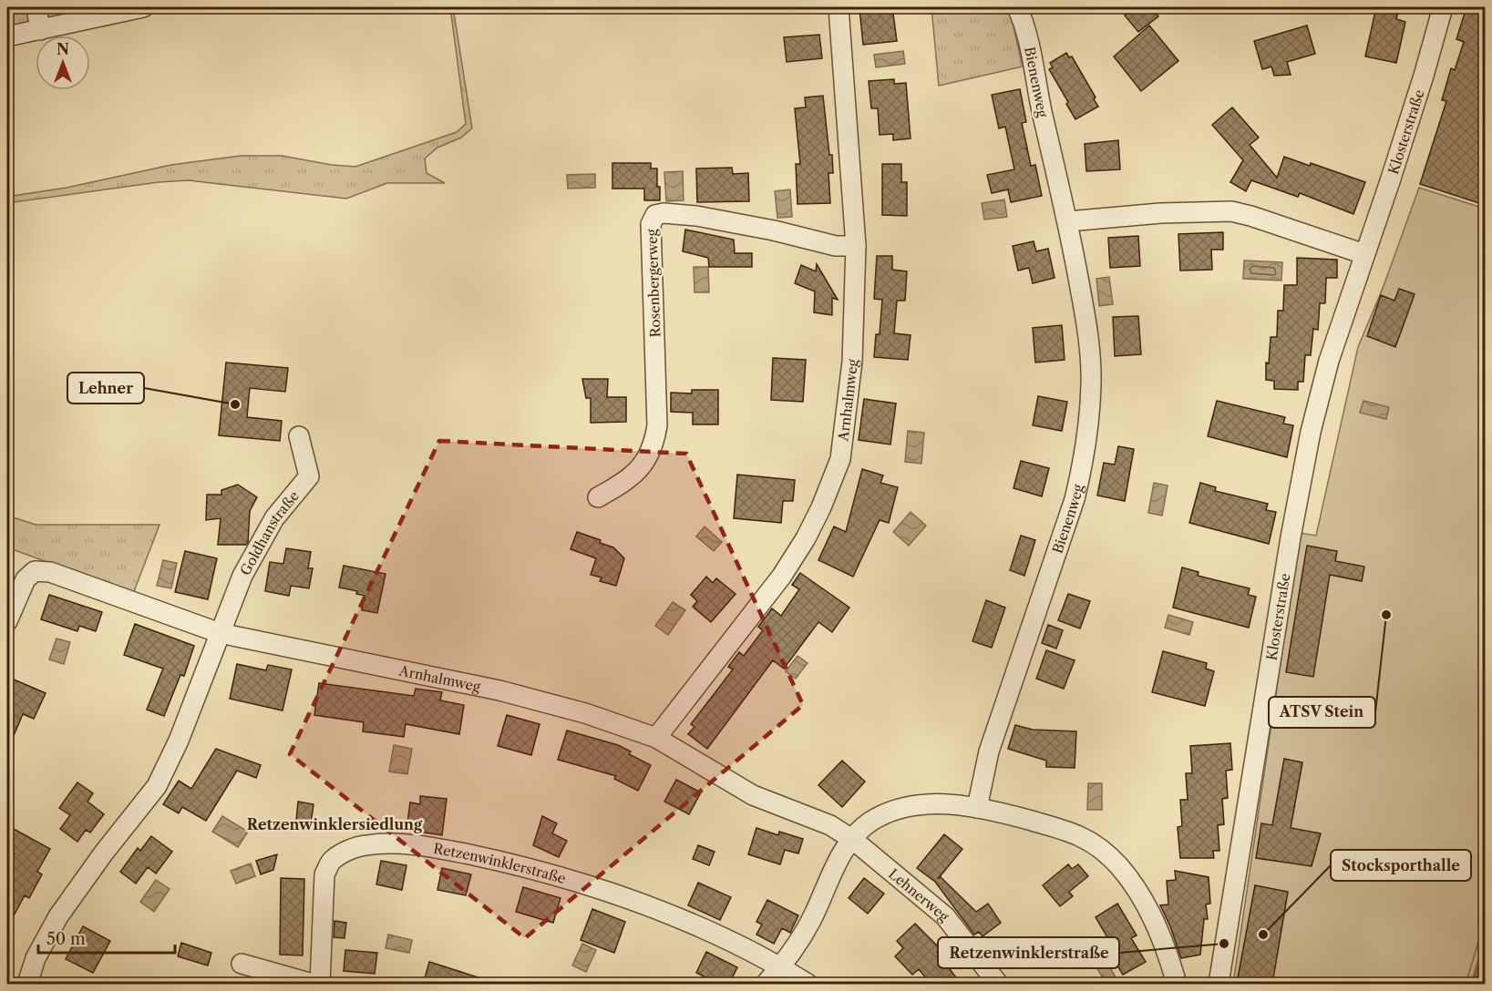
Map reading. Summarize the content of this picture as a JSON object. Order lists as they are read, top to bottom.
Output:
{
  "streets": {
    "street": [
      "Bienenweg",
      "Klosterstraße",
      "Rosenbergerweg",
      "Arnhalmweg",
      "Goldhanstraße",
      "Retzenwinklerstraße",
      "Lehnerweg"
    ]
  },
  "crossings": [
    ["Rosenbergerweg", "Arnhalmweg"],
    ["Arnhalmweg", "Goldhanstraße"],
    ["Arnhalmweg", "Lehnerweg"]
  ],
  "districts": ["Retzenwinklersiedlung"],
  "places": [
    "Lehner",
    "ATSV Stein",
    "Stocksporthalle",
    "Retzenwinklerstraße"
  ],
  "scale_bar": "50 m",
  "north": "top"
}
